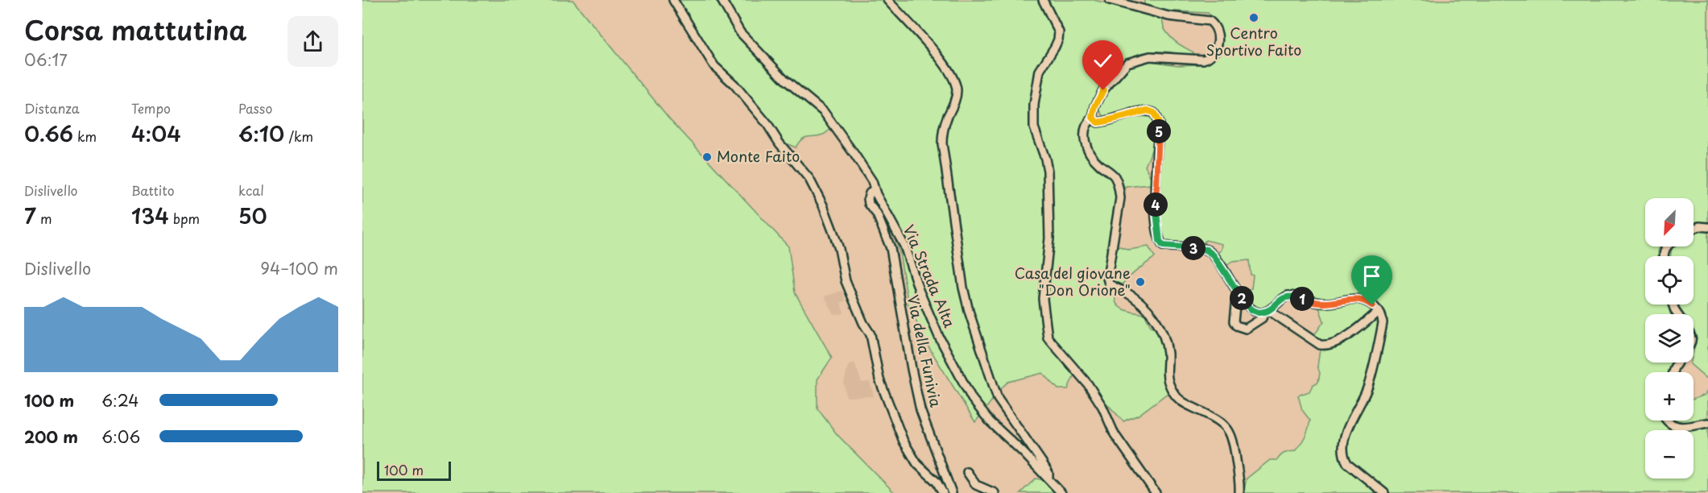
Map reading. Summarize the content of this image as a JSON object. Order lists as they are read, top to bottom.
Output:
{
  "streets": {
    "street": ["Via Strada Alta", "Via della Funivia"]
  },
  "crossings": [
    ["Via Strada Alta", "Via della Funivia"]
  ],
  "places": ["Centro Sportivo Faito", "Monte Faito", "Casa del giovane \"Don Orione\""],
  "scale_bar": "100 m",
  "north": "bottom left",
  "page": {
    "heading": ["Corsa mattutina", "06:17"],
    "stats": [
      ["Distanza", "0.66 km"],
      ["Tempo", "4:04"],
      ["Passo", "6:10 /km"],
      ["Dislivello", "7 m"],
      ["Battito", "134 bpm"],
      ["kcal", "50"]
    ],
    "pins": [
      "5",
      "4",
      "3",
      "2",
      "1"
    ],
    "map_buttons": ["+", "−"],
    "chart": ["Dislivello", "94–100 m"],
    "list": [
      {
        "name": "100 m",
        "note": "6:24"
      },
      {
        "name": "200 m",
        "note": "6:06"
      }
    ],
    "scale": "100 m"
  }
}
